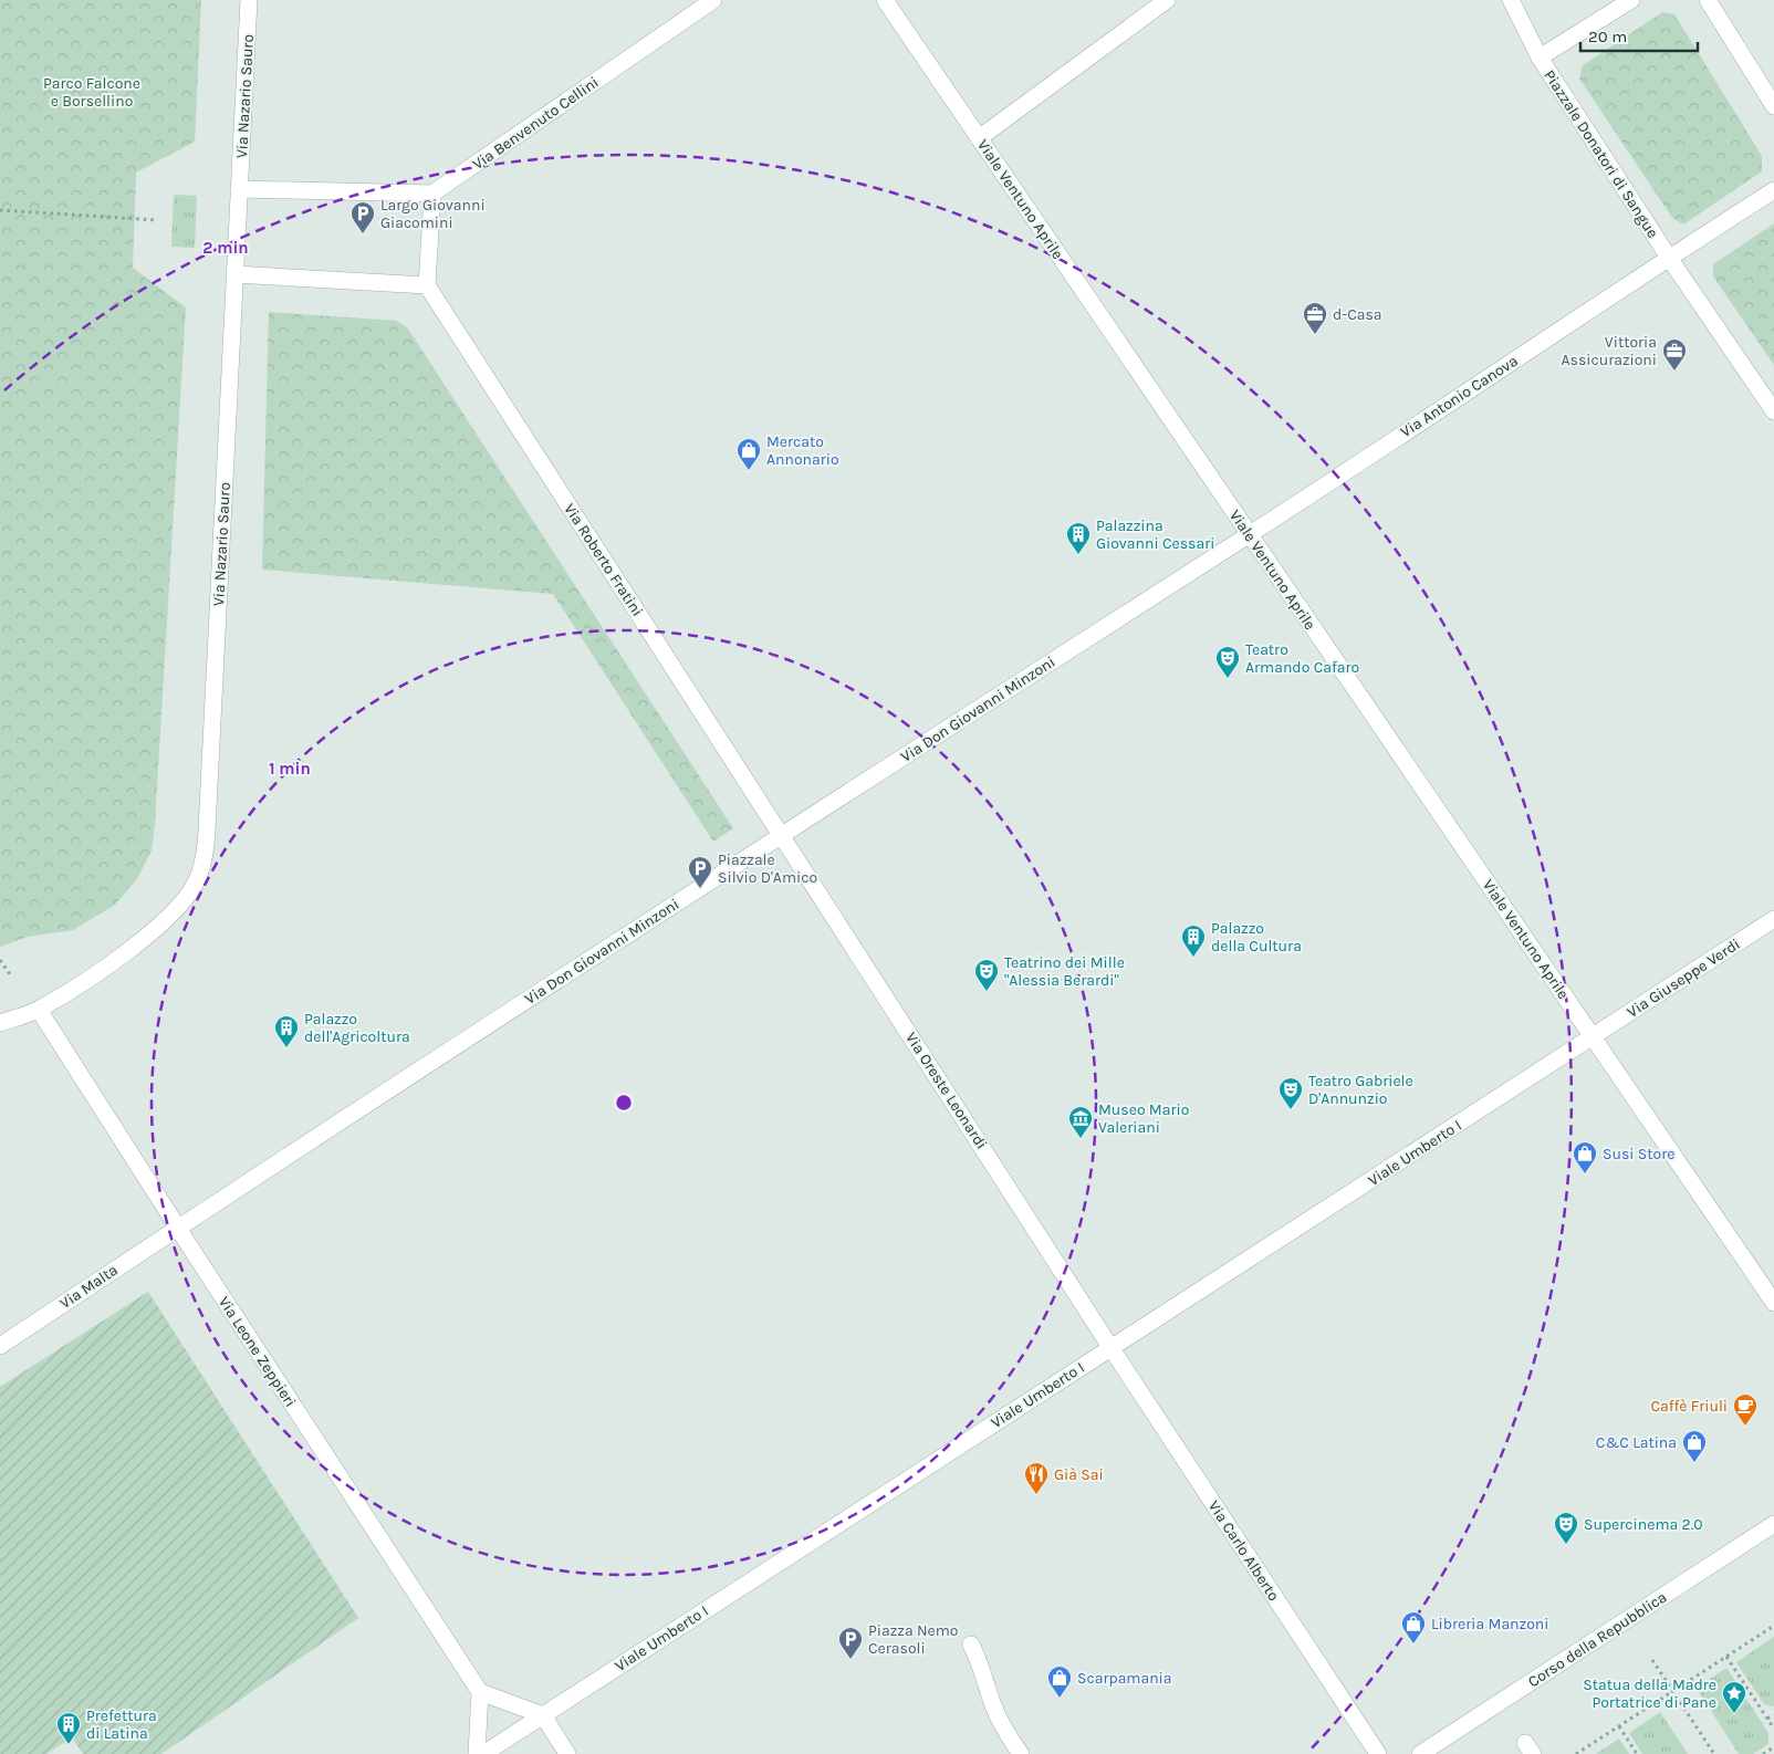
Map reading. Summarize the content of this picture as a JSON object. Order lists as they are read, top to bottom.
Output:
{
  "streets": {
    "street": [
      "Via Nazario Sauro",
      "Via Benvenuto Cellini",
      "Piazzale Donatori di Sangue",
      "Viale Ventuno Aprile",
      "Via Antonio Canova",
      "Via Roberto Fratini",
      "Via Don Giovanni Minzoni",
      "Via Giuseppe Verdi",
      "Via Oreste Leonardi",
      "Viale Umberto I",
      "Via Malta",
      "Via Leone Zeppieri",
      "Via Carlo Alberto",
      "Corso della Repubblica"
    ]
  },
  "crossings": [
    ["Via Nazario Sauro", "Via Leone Zeppieri"],
    ["Piazzale Donatori di Sangue", "Via Antonio Canova"],
    ["Viale Ventuno Aprile", "Via Antonio Canova"],
    ["Viale Ventuno Aprile", "Via Don Giovanni Minzoni"],
    ["Viale Ventuno Aprile", "Via Giuseppe Verdi"],
    ["Viale Ventuno Aprile", "Viale Umberto I"],
    ["Via Antonio Canova", "Via Don Giovanni Minzoni"],
    ["Via Roberto Fratini", "Via Don Giovanni Minzoni"],
    ["Via Roberto Fratini", "Via Oreste Leonardi"],
    ["Via Don Giovanni Minzoni", "Via Oreste Leonardi"],
    ["Via Don Giovanni Minzoni", "Via Malta"],
    ["Via Don Giovanni Minzoni", "Via Leone Zeppieri"],
    ["Via Giuseppe Verdi", "Viale Umberto I"],
    ["Via Oreste Leonardi", "Viale Umberto I"],
    ["Via Oreste Leonardi", "Via Carlo Alberto"],
    ["Viale Umberto I", "Via Carlo Alberto"],
    ["Via Malta", "Via Leone Zeppieri"]
  ],
  "parks": ["Parco Falcone e Borsellino"],
  "places": {
    "parking": ["Largo Giovanni Giacomini", "Piazzale Silvio D'Amico", "Piazza Nemo Cerasoli"],
    "office": ["d-Casa", "Vittoria Assicurazioni"],
    "shop": [
      "Mercato Annonario",
      "Susi Store",
      "C&C Latina",
      "Libreria Manzoni",
      "Scarpamania"
    ],
    "building": [
      "Palazzina Giovanni Cessari",
      "Palazzo della Cultura",
      "Palazzo dell'Agricoltura",
      "Prefettura di Latina"
    ],
    "theatre": [
      "Teatro Armando Cafaro",
      "Teatrino dei Mille \"Alessia Berardi\"",
      "Teatro Gabriele D'Annunzio",
      "Supercinema 2.0"
    ],
    "museum": ["Museo Mario Valeriani"],
    "cafe": ["Caffè Friuli"],
    "restaurant": ["Già Sai"],
    "place": ["Statua della Madre Portatrice di Pane"]
  },
  "scale_bar": "20 m",
  "rings": ["2 min", "1 min"]
}
